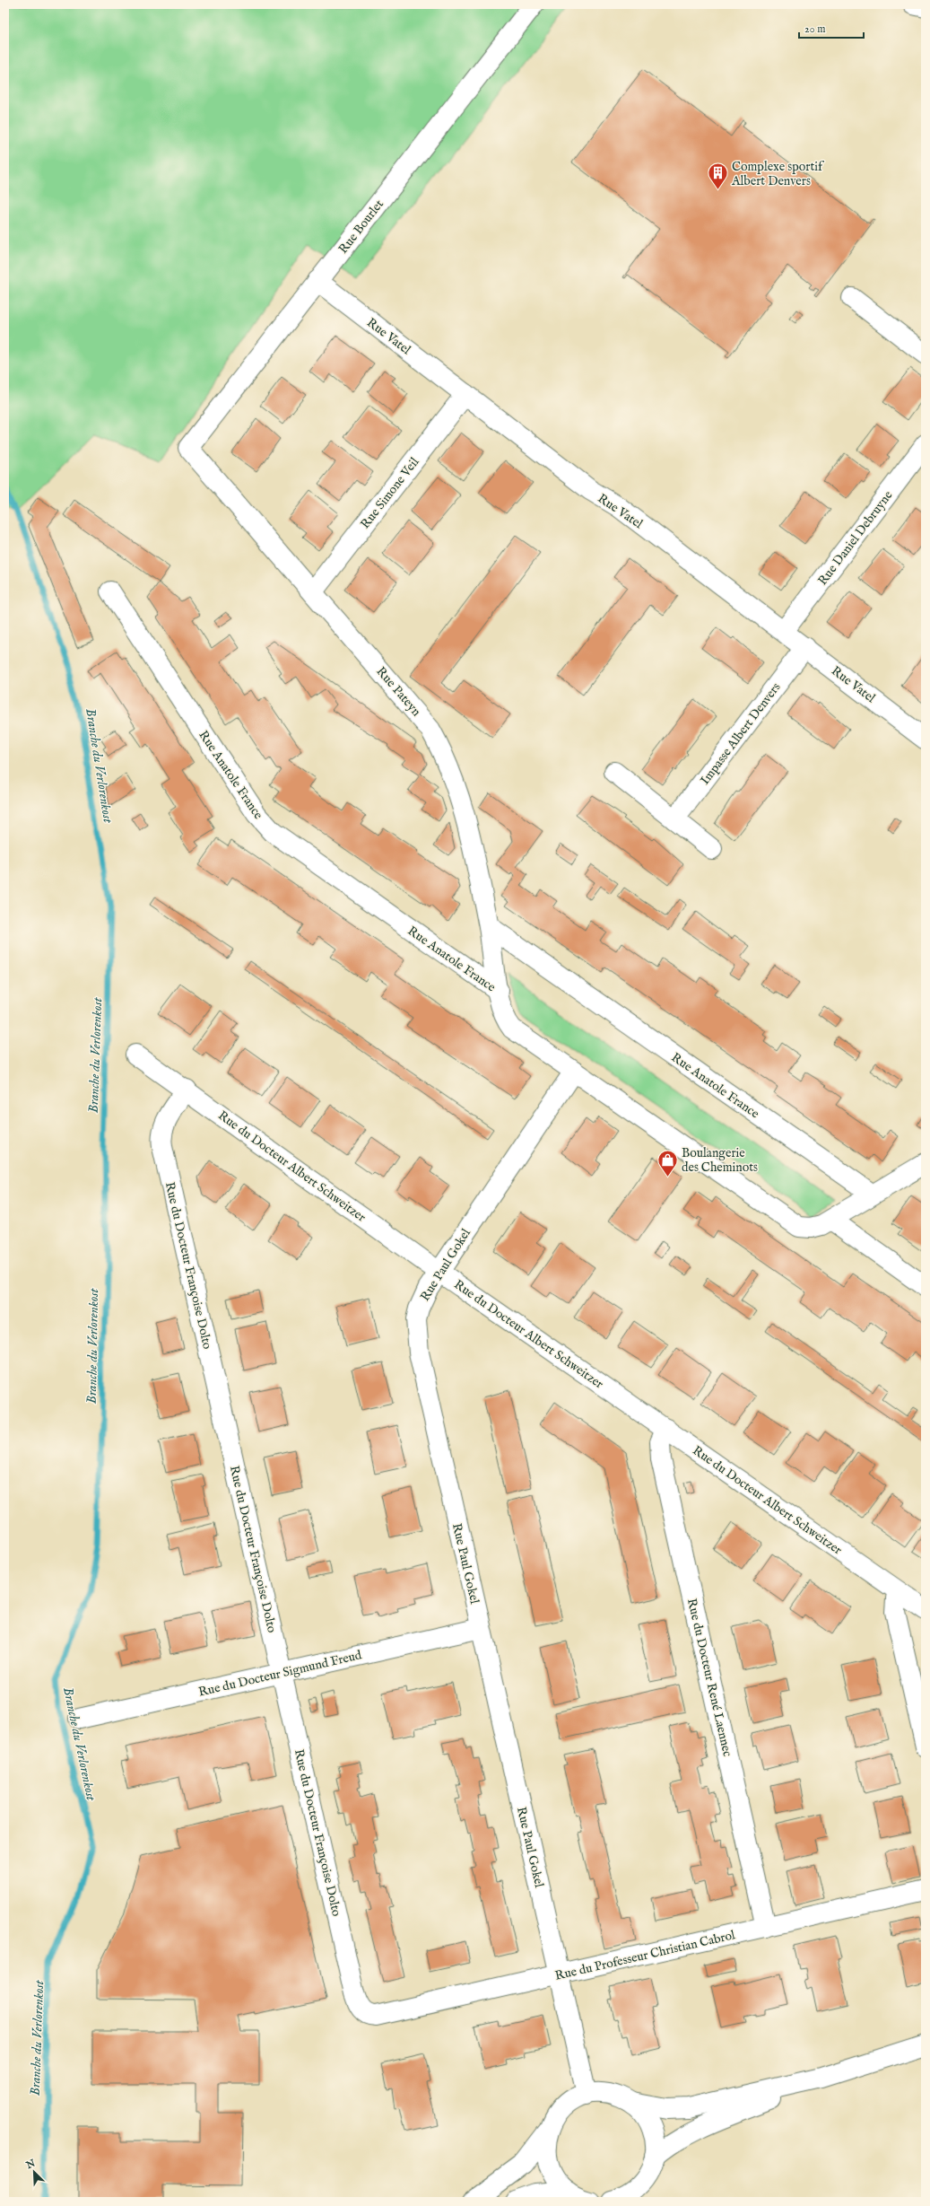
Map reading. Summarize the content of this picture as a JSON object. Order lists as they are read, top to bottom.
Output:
{
  "streets": {
    "street": [
      "Rue Bourlet",
      "Rue Vatel",
      "Rue Simone Veil",
      "Rue Daniel Debruyne",
      "Rue Pateyn",
      "Impasse Albert Denvers",
      "Rue Anatole France",
      "Rue du Docteur Albert Schweitzer",
      "Rue Paul Gokel",
      "Rue du Docteur Françoise Dolto",
      "Rue du Docteur Sigmund Freud",
      "Rue du Docteur René Laennec",
      "Rue du Professeur Christian Cabrol"
    ]
  },
  "crossings": [
    ["Rue Bourlet", "Rue Vatel"],
    ["Rue Bourlet", "Rue Pateyn"],
    ["Rue Vatel", "Rue Simone Veil"],
    ["Rue Vatel", "Rue Daniel Debruyne"],
    ["Rue Vatel", "Impasse Albert Denvers"],
    ["Rue Simone Veil", "Rue Pateyn"],
    ["Rue Pateyn", "Rue Anatole France"],
    ["Rue Anatole France", "Rue Paul Gokel"],
    ["Rue du Docteur Albert Schweitzer", "Rue Paul Gokel"],
    ["Rue du Docteur Albert Schweitzer", "Rue du Docteur Françoise Dolto"],
    ["Rue du Docteur Albert Schweitzer", "Rue du Docteur René Laennec"],
    ["Rue Paul Gokel", "Rue du Docteur Sigmund Freud"],
    ["Rue Paul Gokel", "Rue du Professeur Christian Cabrol"],
    ["Rue du Docteur Françoise Dolto", "Rue du Docteur Sigmund Freud"],
    ["Rue du Docteur Françoise Dolto", "Rue du Professeur Christian Cabrol"],
    ["Rue du Docteur René Laennec", "Rue du Professeur Christian Cabrol"]
  ],
  "water": ["Branche du Verlorenkost"],
  "places": {
    "building": ["Complexe sportif Albert Denvers"],
    "shop": ["Boulangerie des Cheminots"]
  },
  "scale_bar": "20 m",
  "north": "top left"
}
